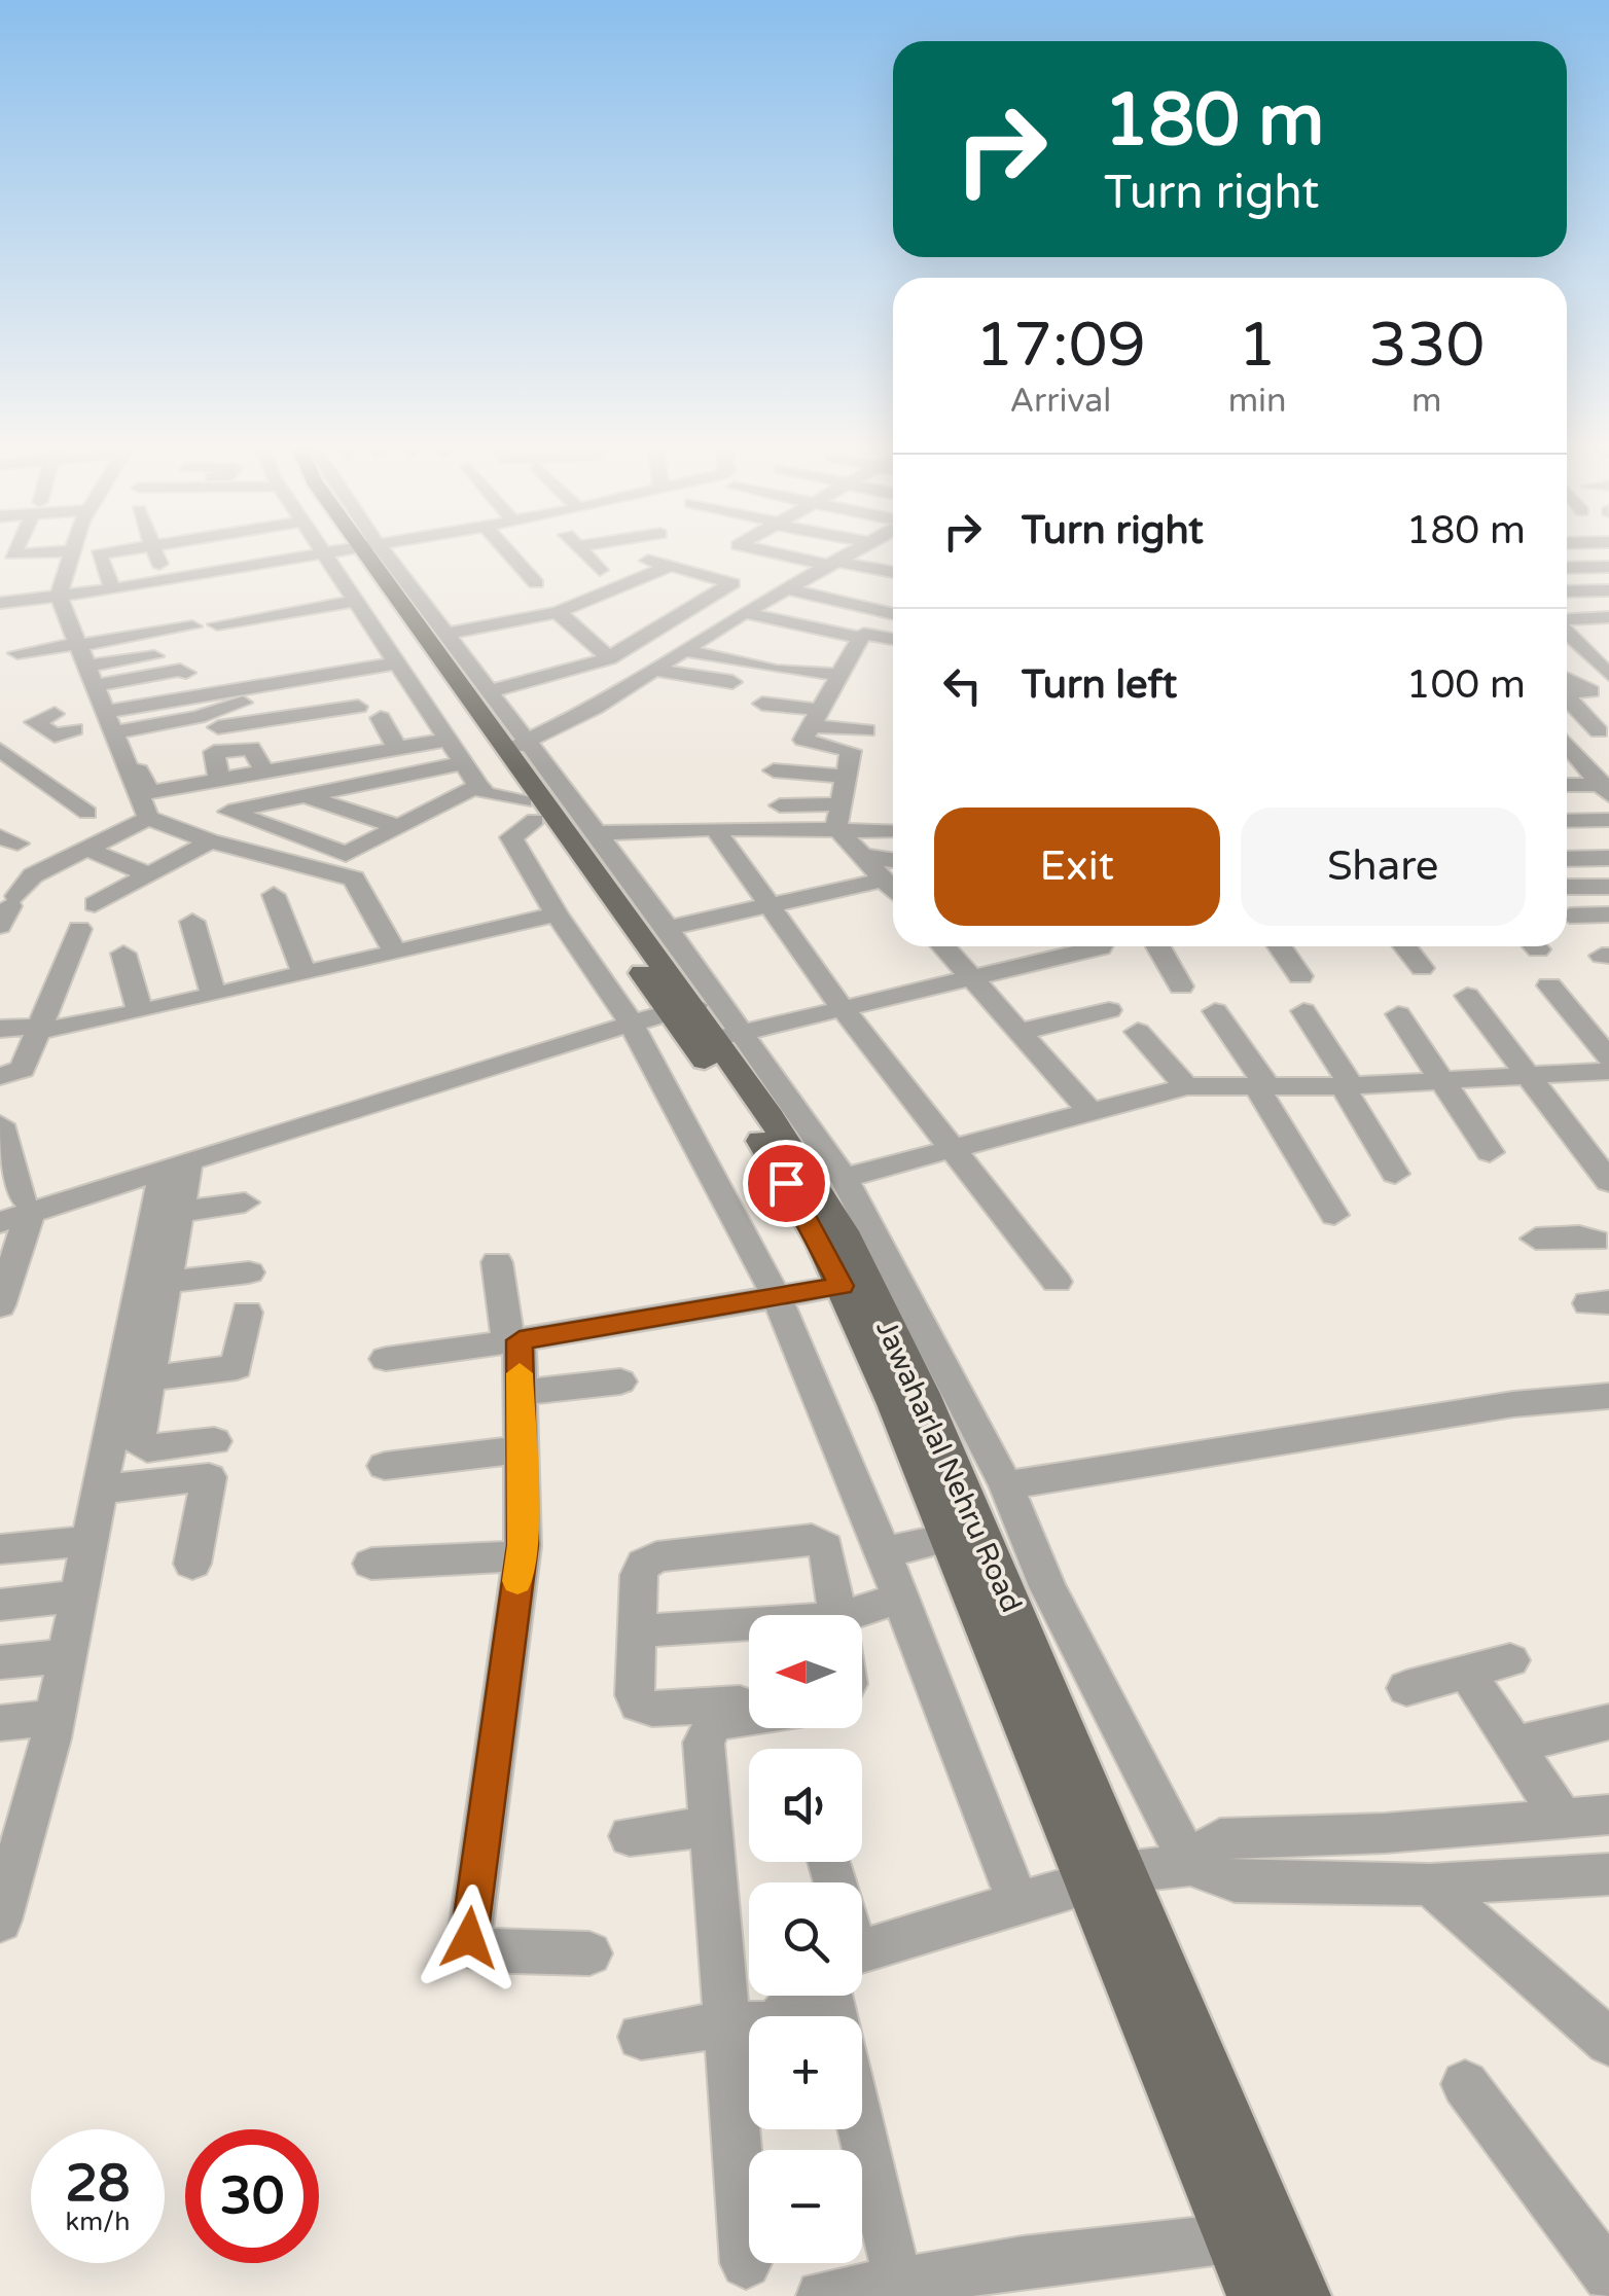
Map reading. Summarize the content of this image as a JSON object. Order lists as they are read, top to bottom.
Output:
{
  "streets": {
    "main road": ["Jawaharlal Nehru Road"]
  },
  "north": "left",
  "page": {
    "turn": ["180 m", "Turn right"],
    "eta": [
      "17:09",
      "Arrival",
      "1",
      "min",
      "330",
      "m"
    ],
    "list": [
      {
        "name": "Turn right",
        "value": "180 m"
      },
      {
        "name": "Turn left",
        "value": "100 m"
      }
    ],
    "buttons": ["Exit", "Share"],
    "map_buttons": ["+", "−"],
    "speed": "28 km/h",
    "limit": "30"
  }
}
